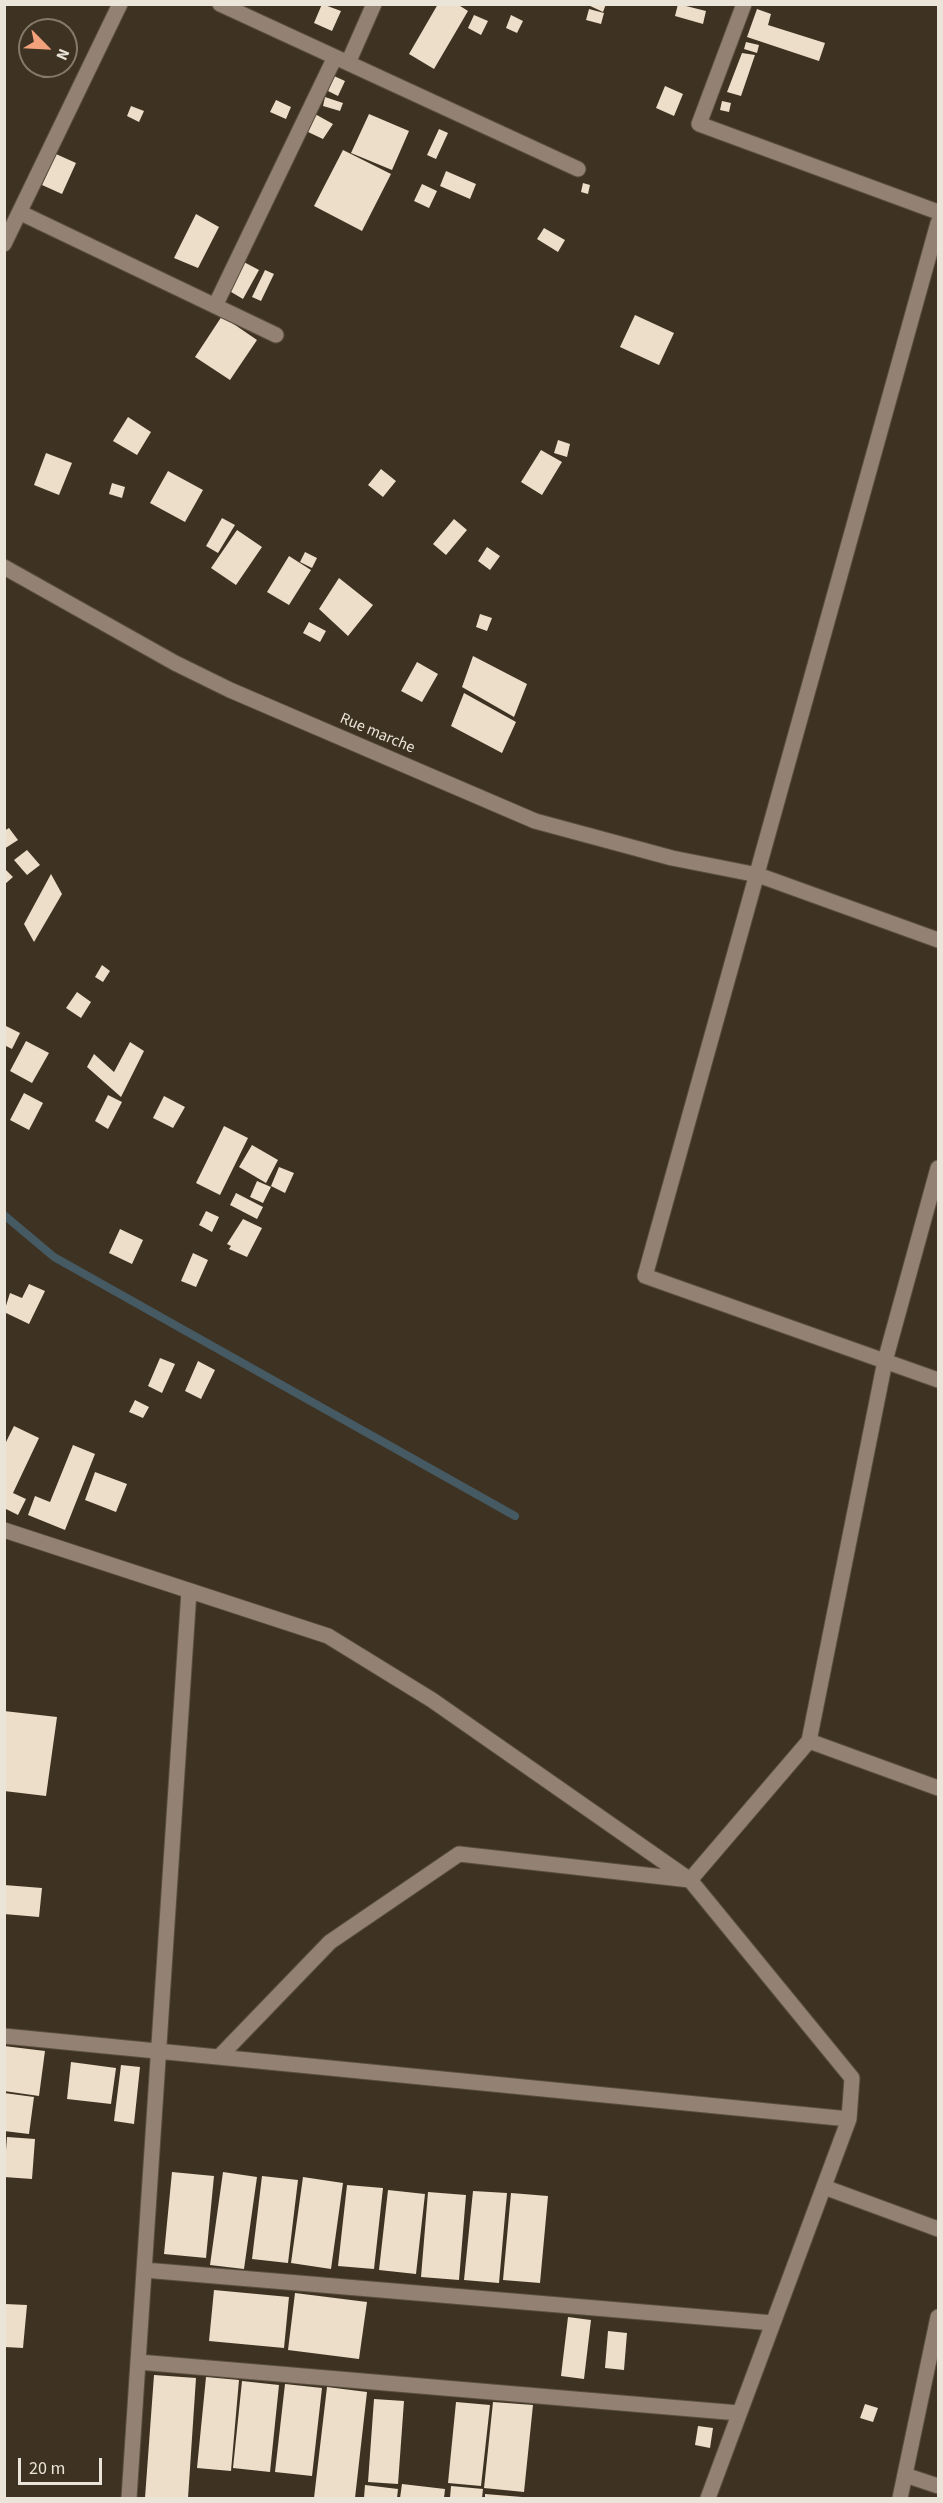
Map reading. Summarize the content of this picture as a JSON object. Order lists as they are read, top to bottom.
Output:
{
  "streets": {
    "street": ["Rue marche"]
  },
  "scale_bar": "20 m",
  "north": "bottom right"
}
